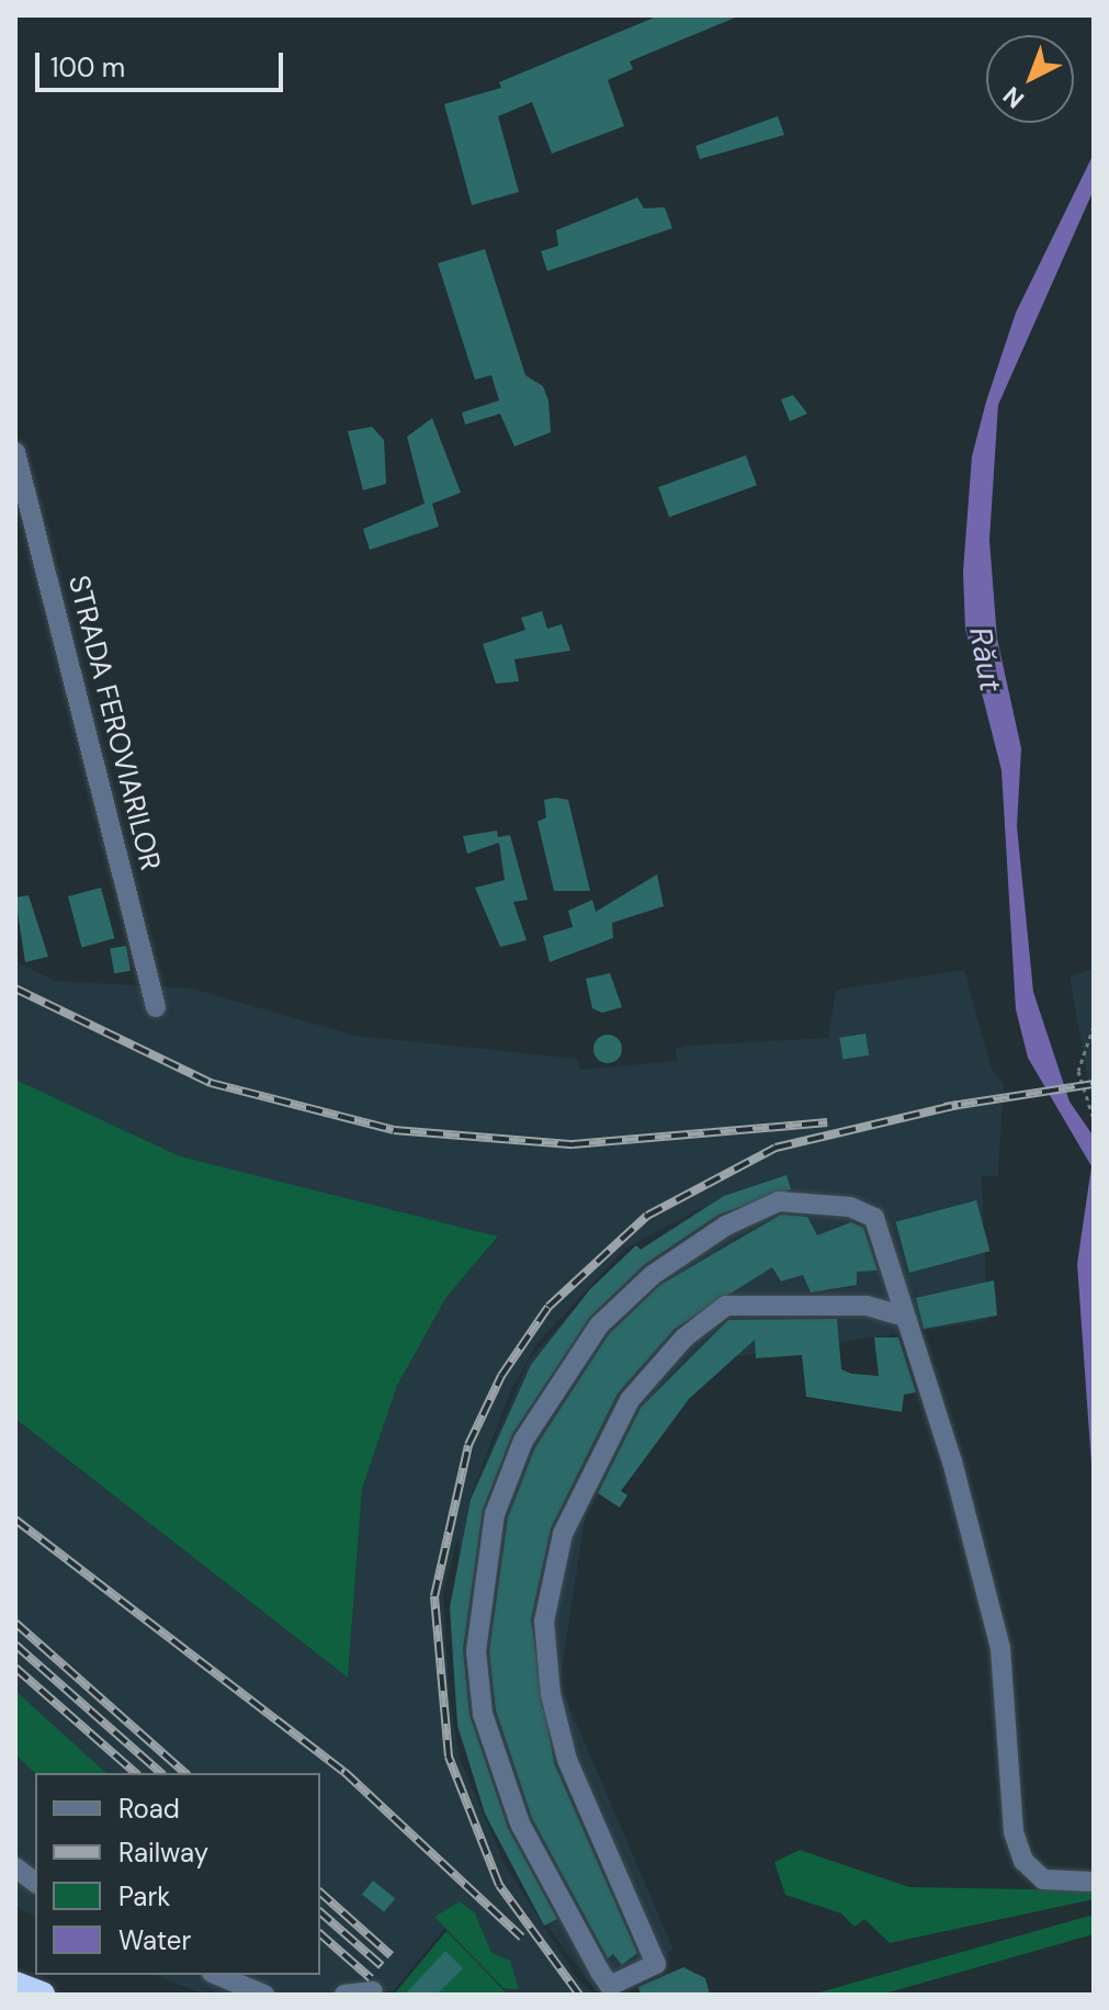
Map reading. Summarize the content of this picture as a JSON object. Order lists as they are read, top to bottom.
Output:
{
  "streets": {
    "street": ["STRADA FEROVIARILOR"]
  },
  "water": ["Răut"],
  "legend": [
    "Road",
    "Railway",
    "Park",
    "Water"
  ],
  "scale_bar": "100 m",
  "north": "bottom left"
}
